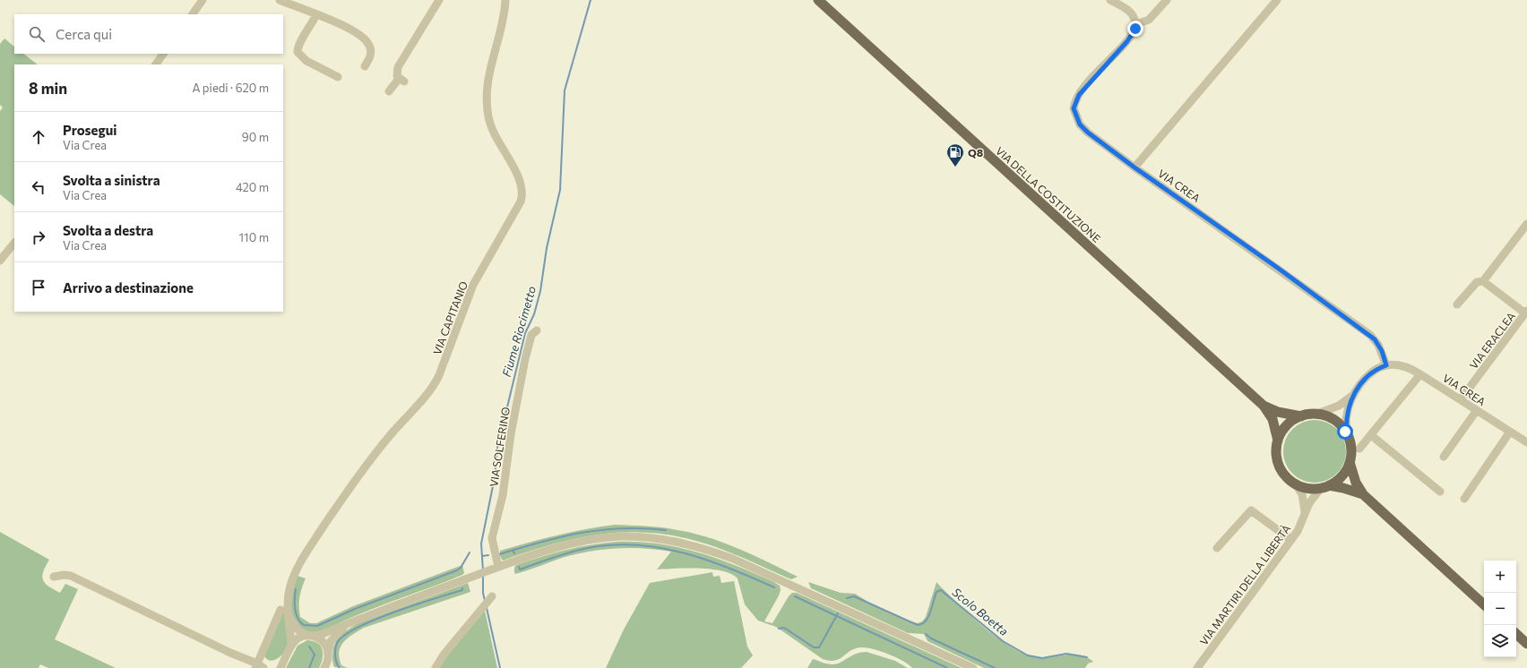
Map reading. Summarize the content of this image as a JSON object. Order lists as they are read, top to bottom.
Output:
{
  "streets": {
    "main road": ["VIA DELLA COSTITUZIONE"],
    "street": [
      "VIA CREA",
      "VIA CAPITANIO",
      "VIA ERACLEA",
      "VIA SOLFERINO",
      "VIA MARTIRI DELLA LIBERTÀ"
    ]
  },
  "crossings": [
    ["VIA CREA", "VIA ERACLEA"],
    ["VIA DELLA COSTITUZIONE", "VIA MARTIRI DELLA LIBERTÀ"]
  ],
  "water": ["Fiume Riocimetto", "Scolo Boetta"],
  "places": {
    "fuel station": ["Q8"]
  },
  "page": {
    "search": "Cerca qui",
    "heading": ["8 min", "A piedi · 620 m"],
    "list": [
      ["Prosegui", "Via Crea", "90 m"],
      ["Svolta a sinistra", "Via Crea", "420 m"],
      ["Svolta a destra", "Via Crea", "110 m"],
      "Arrivo a destinazione"
    ],
    "map_buttons": ["+", "−"]
  }
}
